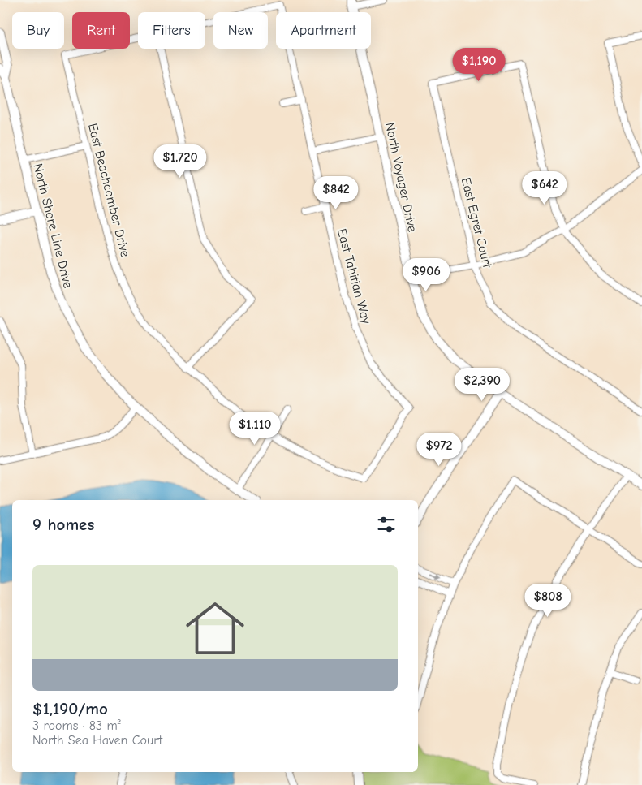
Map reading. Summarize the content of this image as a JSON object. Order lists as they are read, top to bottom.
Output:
{
  "streets": {
    "street": [
      "North Voyager Drive",
      "East Beachcomber Drive",
      "East Egret Court",
      "North Shore Line Drive",
      "East Tahitian Way"
    ]
  },
  "crossings": [
    ["East Beachcomber Drive", "East Tahitian Way"]
  ],
  "page": {
    "chip": [
      "Buy",
      "Rent",
      "Filters",
      "New",
      "Apartment"
    ],
    "price": [
      "$1,190",
      "$1,720",
      "$642",
      "$842",
      "$906",
      "$2,390",
      "$1,110",
      "$972",
      "$808"
    ],
    "heading": "9 homes",
    "list": [
      {
        "name": "$1,190/mo",
        "note": "3 rooms · 83 m² · North Sea Haven Court"
      }
    ]
  }
}
